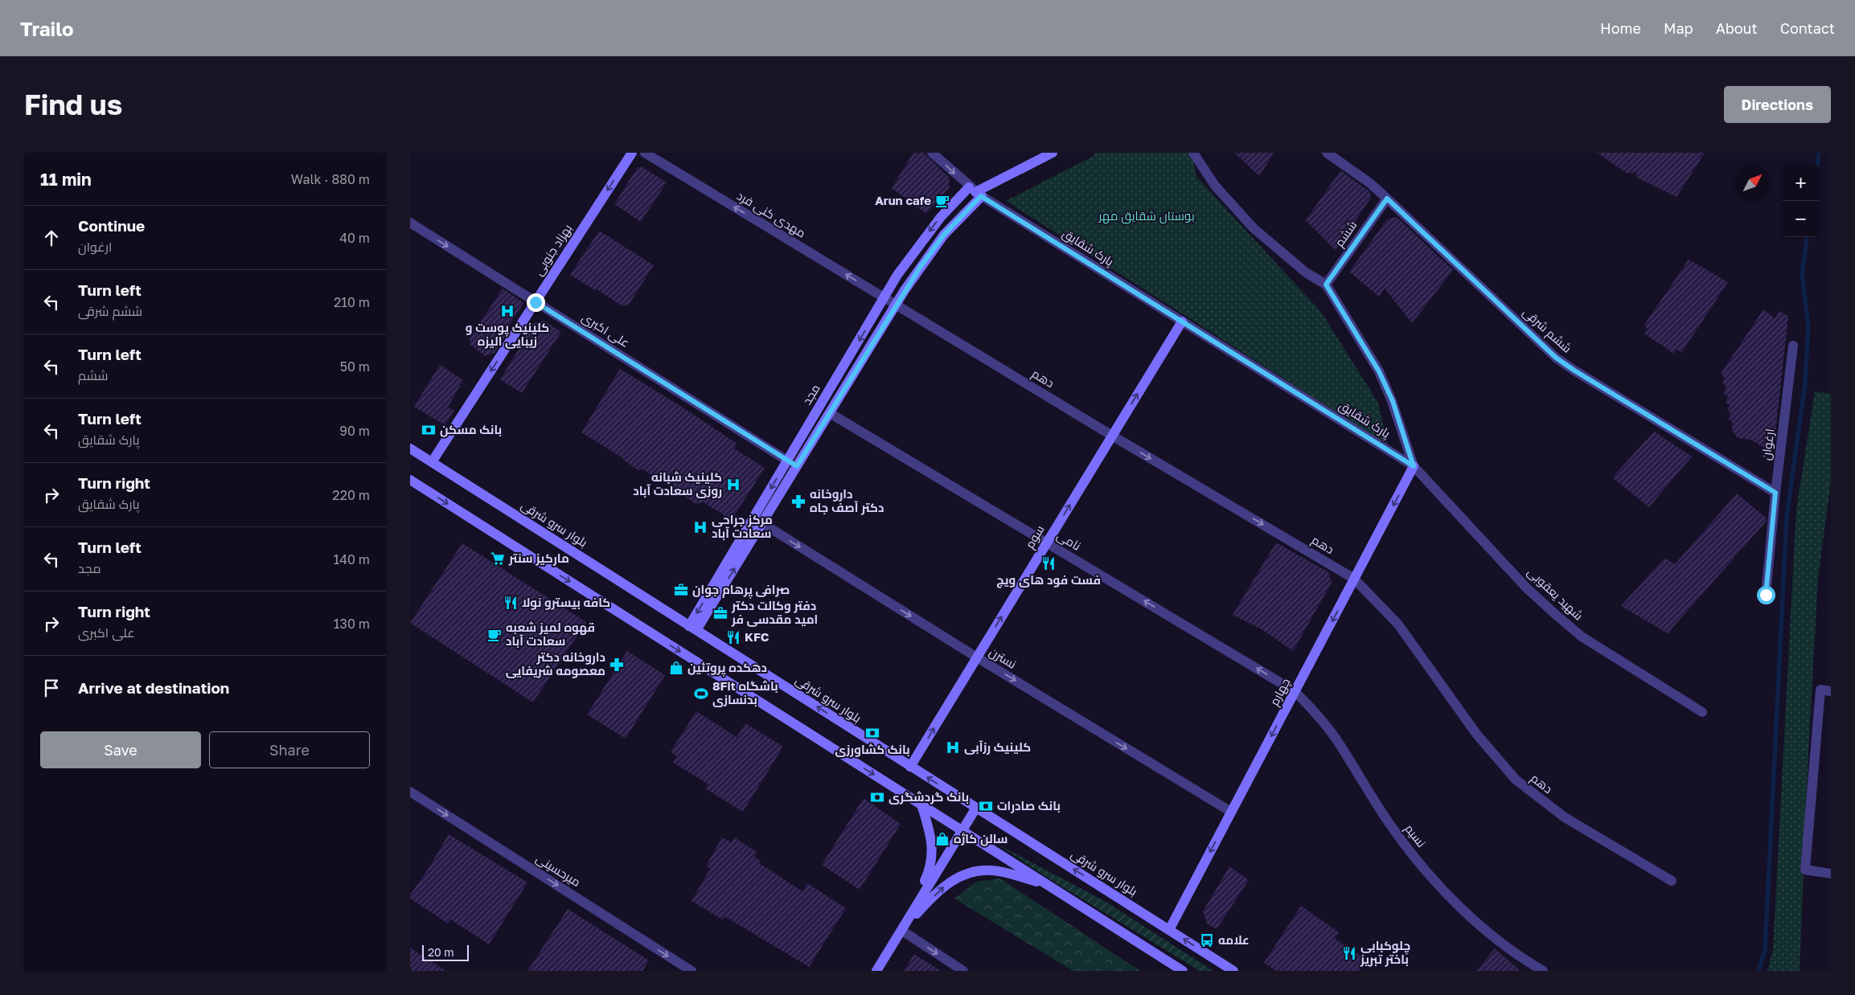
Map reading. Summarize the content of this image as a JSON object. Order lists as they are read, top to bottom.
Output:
{
  "streets": {
    "street": [
      "مهدی کنی فرد",
      "ششم",
      "پارک شقایق",
      "بهزاد جنوبی",
      "علی اکبری",
      "ششم شرقی",
      "دهم",
      "مجد",
      "ارغوان",
      "بلوار سرو شرقی",
      "سوم",
      "نامی",
      "شهید یعقوبی",
      "نسترن",
      "چهارم",
      "نسیم",
      "میرحسینی"
    ]
  },
  "crossings": [
    ["مهدی کنی فرد", "دهم"],
    ["مهدی کنی فرد", "مجد"],
    ["ششم", "پارک شقایق"],
    ["ششم", "ششم شرقی"],
    ["پارک شقایق", "مجد"],
    ["پارک شقایق", "سوم"],
    ["پارک شقایق", "شهید یعقوبی"],
    ["پارک شقایق", "چهارم"],
    ["بهزاد جنوبی", "علی اکبری"],
    ["بهزاد جنوبی", "بلوار سرو شرقی"],
    ["علی اکبری", "مجد"],
    ["ششم شرقی", "ارغوان"],
    ["دهم", "مجد"],
    ["دهم", "سوم"],
    ["دهم", "چهارم"],
    ["مجد", "بلوار سرو شرقی"],
    ["مجد", "نامی"],
    ["مجد", "نسترن"],
    ["بلوار سرو شرقی", "سوم"],
    ["بلوار سرو شرقی", "چهارم"],
    ["سوم", "نامی"],
    ["سوم", "نسترن"],
    ["نامی", "چهارم"],
    ["نامی", "نسیم"],
    ["شهید یعقوبی", "چهارم"],
    ["نسترن", "چهارم"],
    ["چهارم", "نسیم"]
  ],
  "one_way": [
    "مهدی کنی فرد",
    "بهزاد جنوبی",
    "سوم",
    "نامی",
    "نسترن",
    "چهارم",
    "میرحسینی"
  ],
  "parks": ["بوستان شقایق مهر"],
  "places": {
    "cafe": ["Arun cafe", "قهوه لمیز شعبه سعادت آباد"],
    "hospital": [
      "کلینیک پوست و زیبایی الیزه",
      "کلینیک شبانه روزی سعادت آباد",
      "مرکز جراحی سعادت آباد",
      "کلینیک رزآبی"
    ],
    "bank": [
      "بانک مسکن",
      "بانک کشاورزی",
      "بانک گردشگری",
      "بانک صادرات"
    ],
    "pharmacy": ["داروخانه دکتر آصف جاه", "داروخانه دکتر معصومه شریفایی"],
    "supermarket": ["مارکیز سنتر"],
    "restaurant": [
      "فست فود های ویچ",
      "کافه بیسترو نولا",
      "KFC",
      "چلوکبابی باختر تبریز"
    ],
    "office": ["صرافی پرهام جوان", "دفتر وکالت دکتر امید مقدسی فر"],
    "shop": ["دهکده پروتئین", "سالن كاژه"],
    "sports": ["8Fit باشگاه بدنسازی"],
    "bus stop": ["علامه"]
  },
  "scale_bar": "20 m",
  "north": "top right",
  "page": {
    "header": "Trailo",
    "nav": [
      "Home",
      "Map",
      "About",
      "Contact"
    ],
    "buttons": [
      "Directions",
      ["Save", "Share"]
    ],
    "title": "Find us",
    "heading": ["11 min", "Walk · 880 m"],
    "map_buttons": ["+", "−"],
    "list": [
      ["Continue", "ارغوان", "40 m"],
      ["Turn left", "ششم شرقی", "210 m"],
      ["Turn left", "ششم", "50 m"],
      ["Turn left", "پارک شقایق", "90 m"],
      ["Turn right", "پارک شقایق", "220 m"],
      ["Turn left", "مجد", "140 m"],
      ["Turn right", "علی اکبری", "130 m"],
      "Arrive at destination"
    ],
    "scale": "20 m"
  }
}
